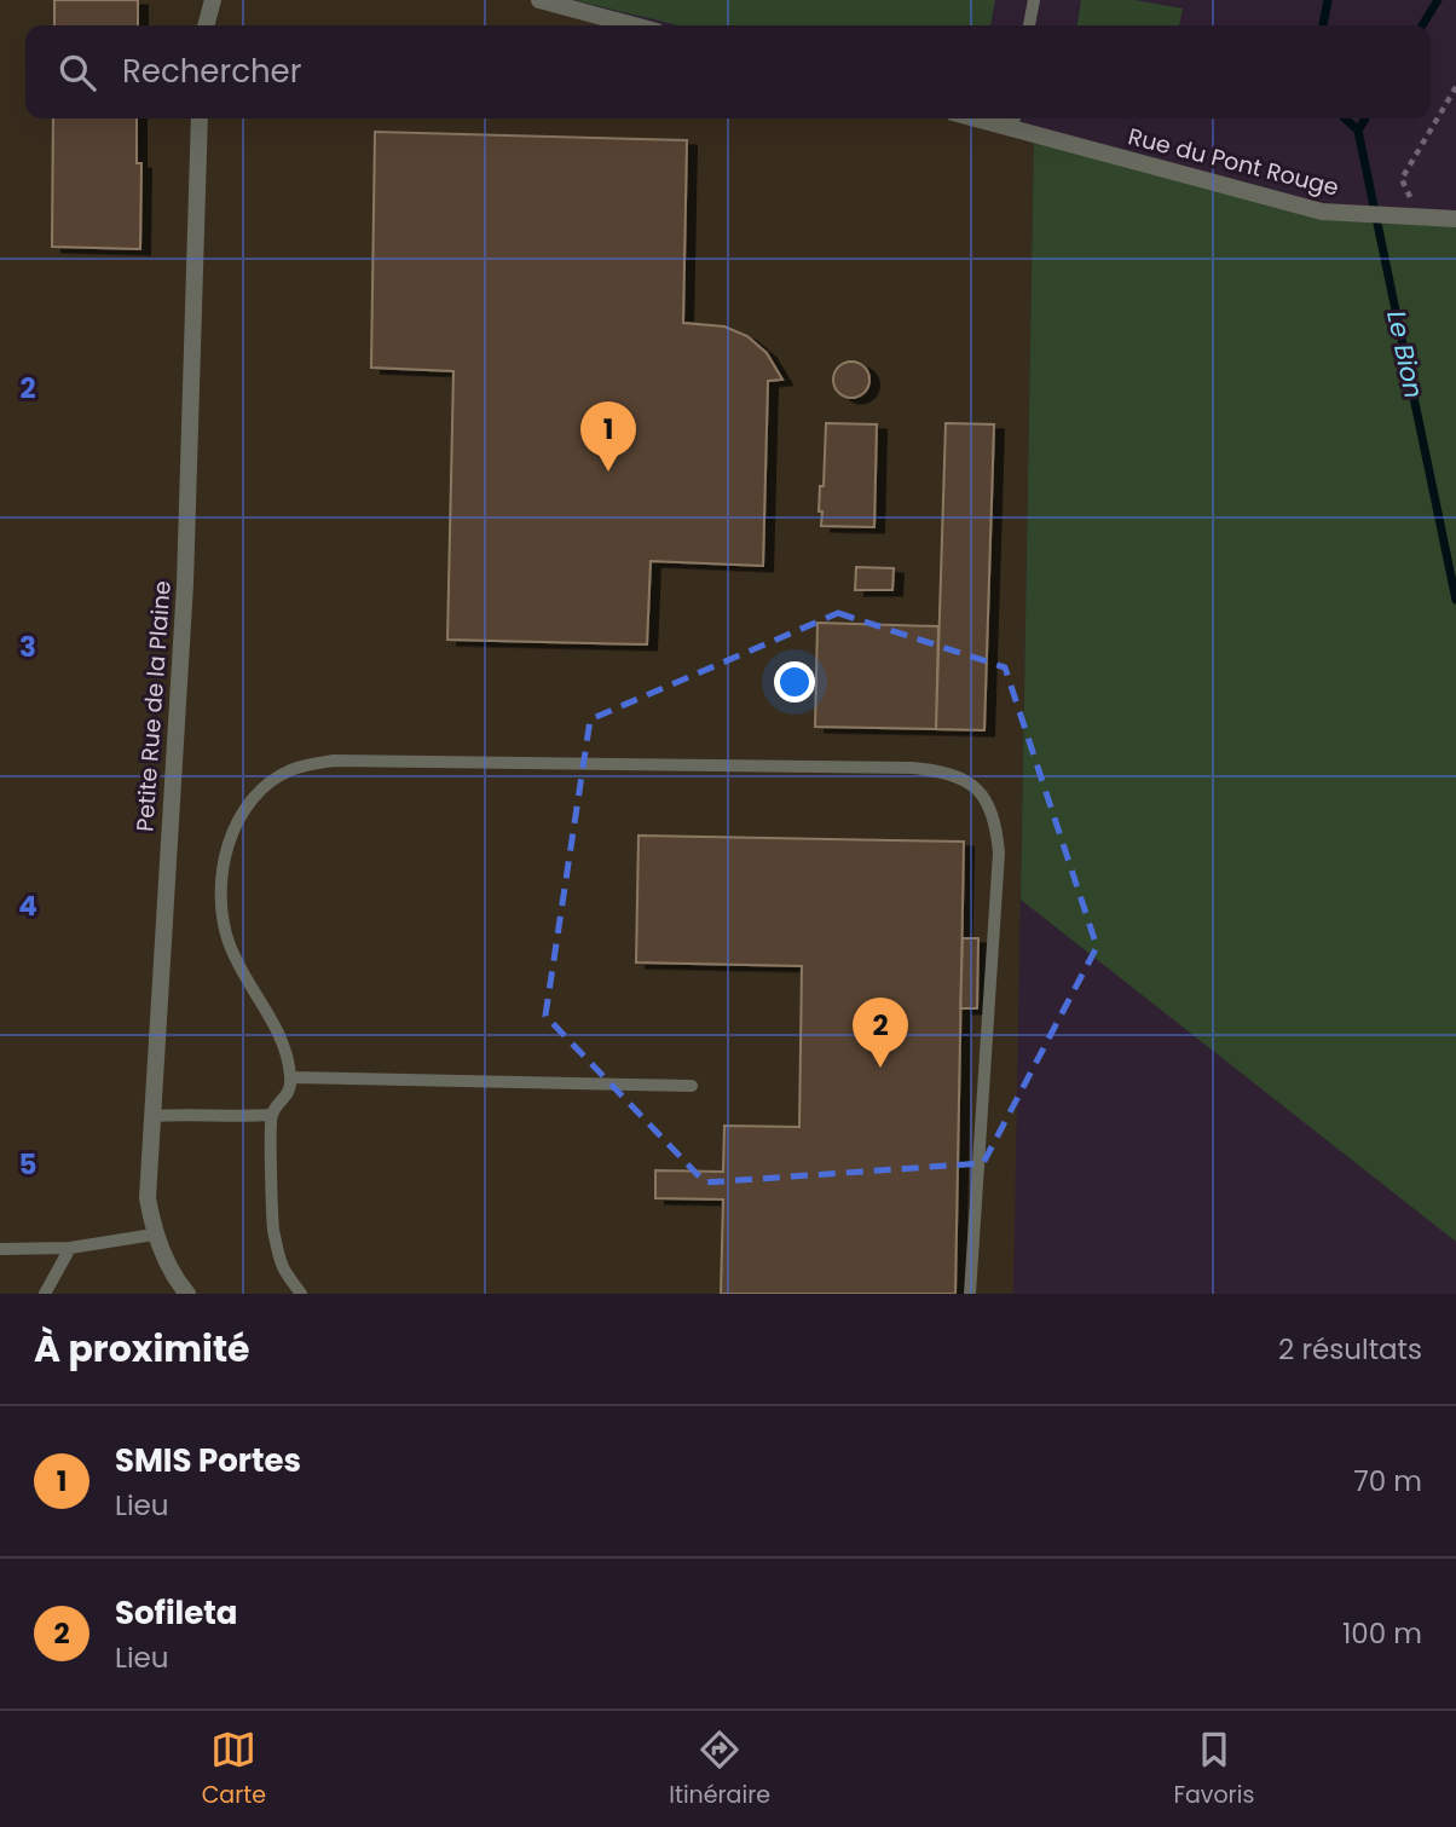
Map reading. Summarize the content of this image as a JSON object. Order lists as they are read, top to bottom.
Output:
{
  "streets": {
    "street": ["Rue du Pont Rouge", "Petite Rue de la Plaine"]
  },
  "water": ["Le Bion"],
  "page": {
    "search": "Rechercher",
    "pins": ["1", "2"],
    "heading": ["À proximité", "2 résultats"],
    "list": [
      {
        "mark": "1",
        "name": "SMIS Portes",
        "note": "Lieu",
        "value": "70 m"
      },
      {
        "mark": "2",
        "name": "Sofileta",
        "note": "Lieu",
        "value": "100 m"
      }
    ],
    "nav": ["Carte", "Itinéraire", "Favoris"]
  },
  "grid": {
    "rows": [
      "2",
      "3",
      "4",
      "5"
    ]
  }
}
